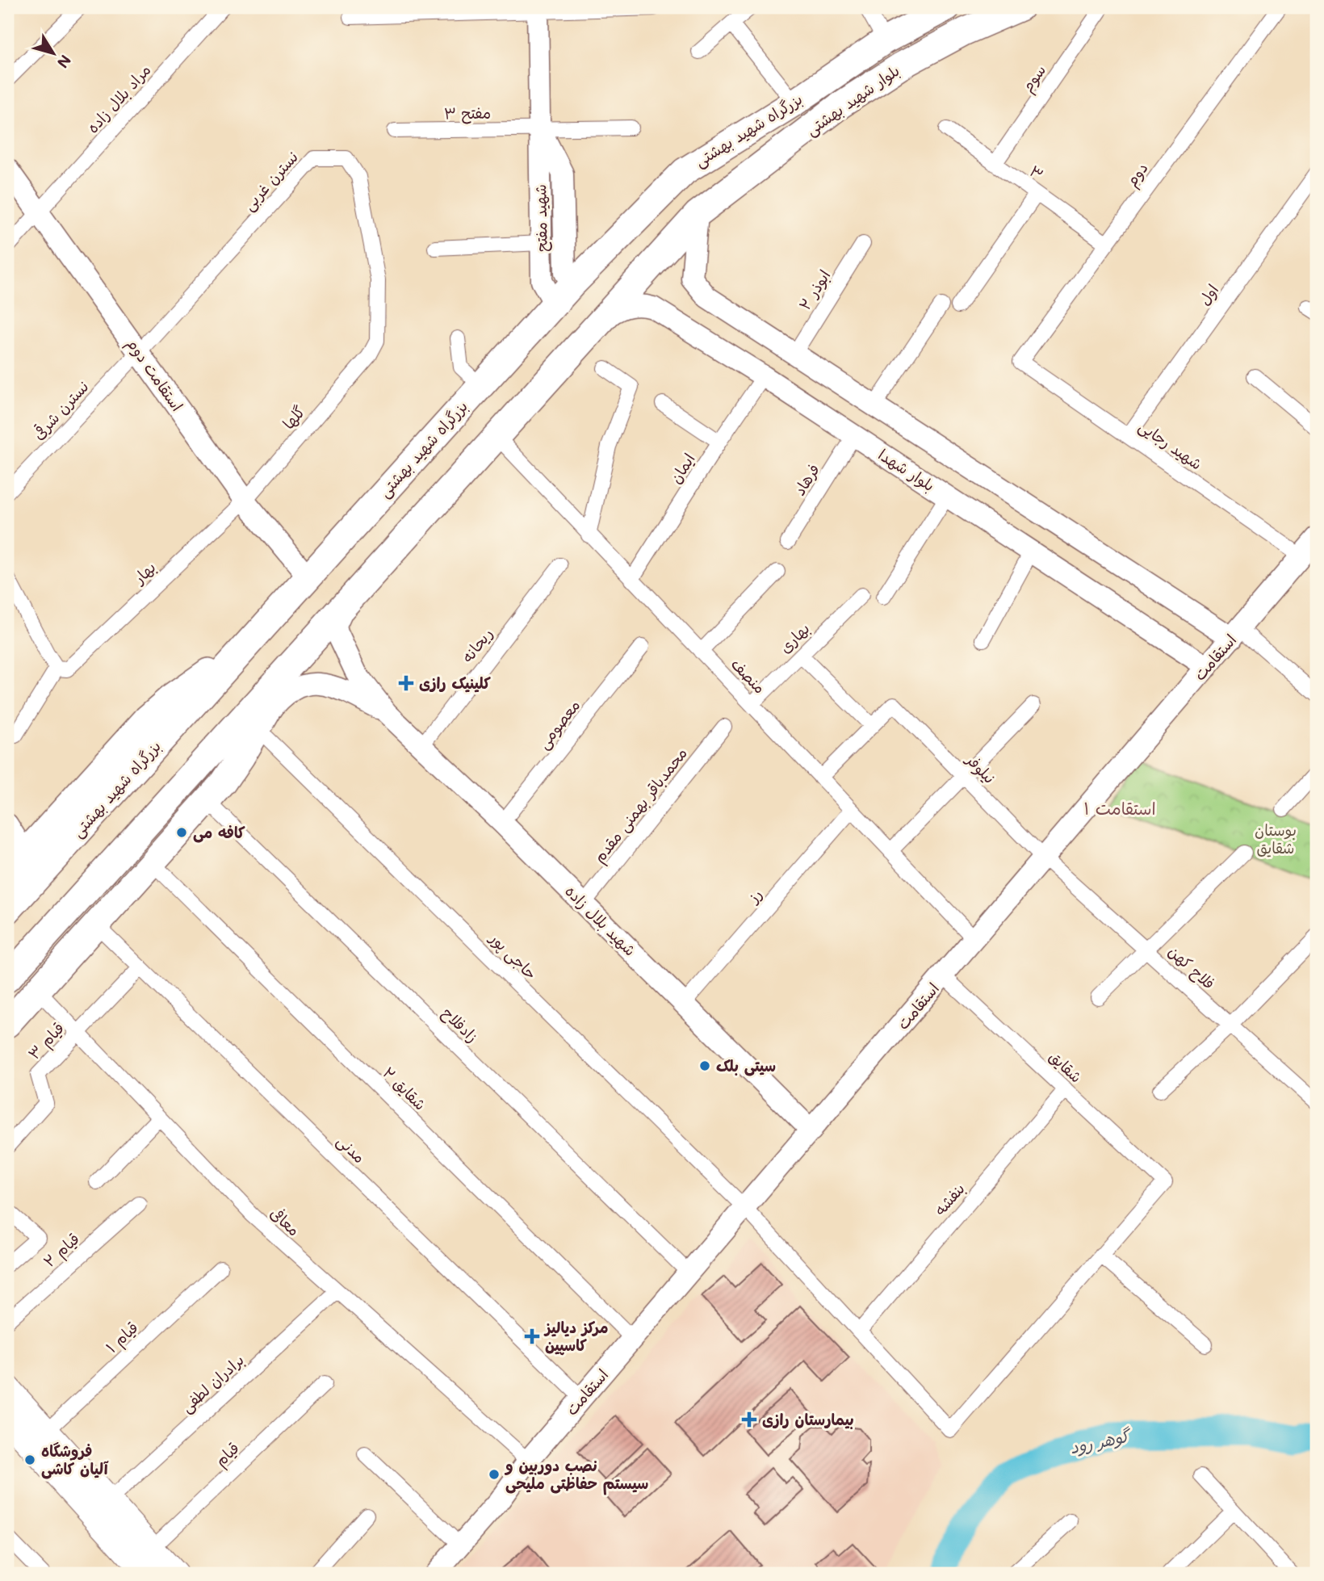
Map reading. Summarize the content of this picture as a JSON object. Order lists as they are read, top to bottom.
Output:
{
  "streets": {
    "highway": ["بلوار شهید بهشتی", "بزرگراه شهید بهشتی"],
    "main road": [
      "شهید مفتح",
      "استقامت دوم",
      "بلوار شهدا",
      "استقامت",
      "شهید بلال زاده"
    ],
    "street": [
      "سوم",
      "مراد بلال زاده",
      "مفتح ۳",
      "۳",
      "دوم",
      "نسترن غربی",
      "ابوذر ۲",
      "اول",
      "نسترن شرقی",
      "گلها",
      "شهید رجایی",
      "ایمان",
      "فرهاد",
      "بهار",
      "بهاری",
      "ریحانه",
      "منصف",
      "معصومی",
      "نیلوفر",
      "محمدباقر بهمنی مقدم",
      "رز",
      "حاجی پور",
      "فلاح کهن",
      "زادفلاح",
      "قیام ۳",
      "شقایق",
      "شقایق ۲",
      "مدنی",
      "بنفشه",
      "معافی",
      "قیام ۲",
      "قیام ۱",
      "برادران لطفی",
      "قیام"
    ]
  },
  "crossings": [
    ["سوم", "۳"],
    ["مراد بلال زاده", "استقامت دوم"],
    ["بلوار شهید بهشتی", "بزرگراه شهید بهشتی"],
    ["مفتح ۳", "شهید مفتح"],
    ["بزرگراه شهید بهشتی", "شهید مفتح"],
    ["بزرگراه شهید بهشتی", "استقامت دوم"],
    ["۳", "دوم"],
    ["دوم", "شهید رجایی"],
    ["نسترن غربی", "استقامت دوم"],
    ["نسترن غربی", "نسترن شرقی"],
    ["نسترن غربی", "گلها"],
    ["اول", "شهید رجایی"],
    ["استقامت دوم", "نسترن شرقی"],
    ["استقامت دوم", "گلها"],
    ["استقامت دوم", "بهار"],
    ["گلها", "بهار"],
    ["شهید رجایی", "استقامت"],
    ["ایمان", "بلوار شهدا"],
    ["ایمان", "منصف"],
    ["بلوار شهدا", "فرهاد"],
    ["بلوار شهدا", "استقامت"],
    ["بهاری", "منصف"],
    ["ریحانه", "شهید بلال زاده"],
    ["استقامت", "منصف"],
    ["استقامت", "نیلوفر"],
    ["استقامت", "شهید بلال زاده"],
    ["استقامت", "حاجی پور"],
    ["استقامت", "فلاح کهن"],
    ["استقامت", "زادفلاح"],
    ["استقامت", "شقایق"],
    ["استقامت", "شقایق ۲"],
    ["استقامت", "مدنی"],
    ["استقامت", "معافی"],
    ["منصف", "رز"],
    ["معصومی", "شهید بلال زاده"],
    ["نیلوفر", "فلاح کهن"],
    ["محمدباقر بهمنی مقدم", "شهید بلال زاده"],
    ["رز", "شهید بلال زاده"],
    ["شهید بلال زاده", "حاجی پور"],
    ["قیام ۳", "مدنی"],
    ["قیام ۳", "معافی"],
    ["شقایق", "بنفشه"],
    ["معافی", "برادران لطفی"]
  ],
  "districts": ["استقامت ۱"],
  "water": ["گوهر رود"],
  "parks": ["بوستان شقایق"],
  "places": {
    "health": ["کلینیک رازی", "مرکز دیالیز کاسپین", "بیمارستان رازی"],
    "other": [
      "کافه می",
      "سیتی بلک",
      "فروشگاه آلیان کاشی",
      "نصب دوربین و سیستم حفاظتی ملیحی"
    ]
  },
  "north": "bottom right"
}
